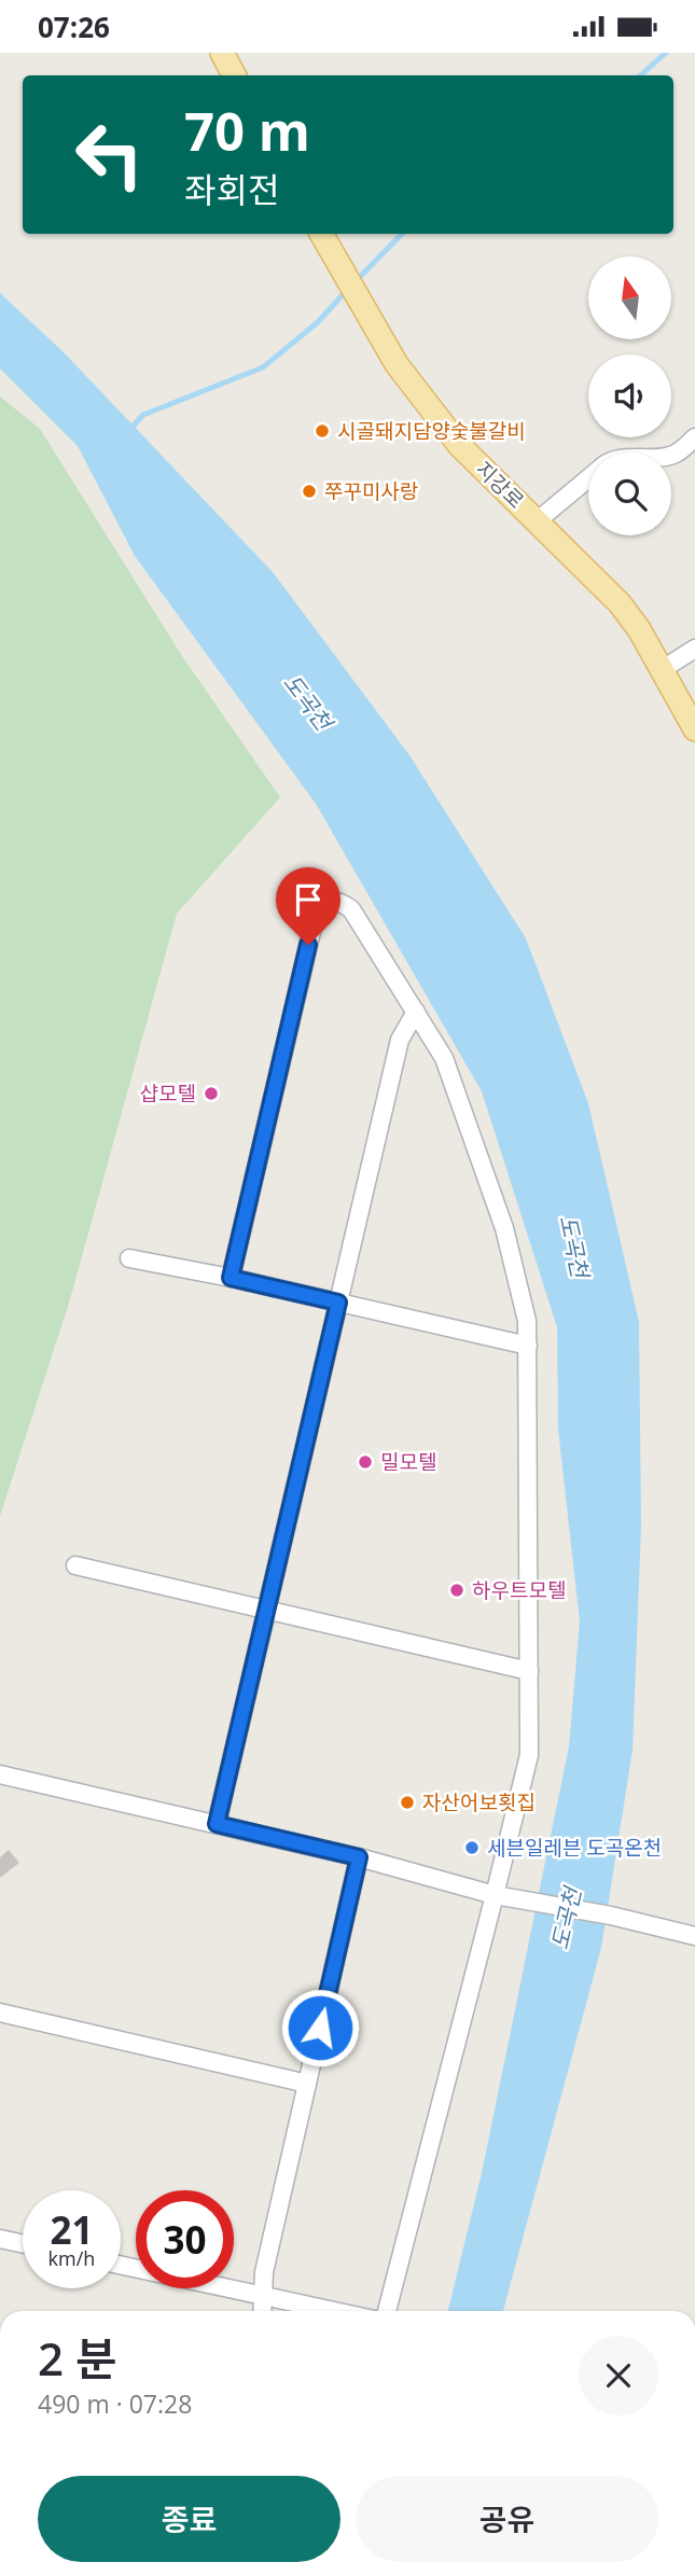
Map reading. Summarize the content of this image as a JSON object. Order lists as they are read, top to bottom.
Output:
{
  "streets": {
    "main road": ["지강로"]
  },
  "water": ["도곡천"],
  "places": [
    "시골돼지담양숯불갈비",
    "쭈꾸미사랑",
    "샵모텔",
    "밀모텔",
    "하우트모텔",
    "자산어보횟집",
    "세븐일레븐 도곡온천"
  ],
  "north": "top",
  "page": {
    "status": "07:26",
    "turn": ["70 m", "좌회전"],
    "speed": "21 km/h",
    "limit": "30",
    "heading": ["2 분", "490 m · 07:28"],
    "buttons": ["종료", "공유"]
  }
}
